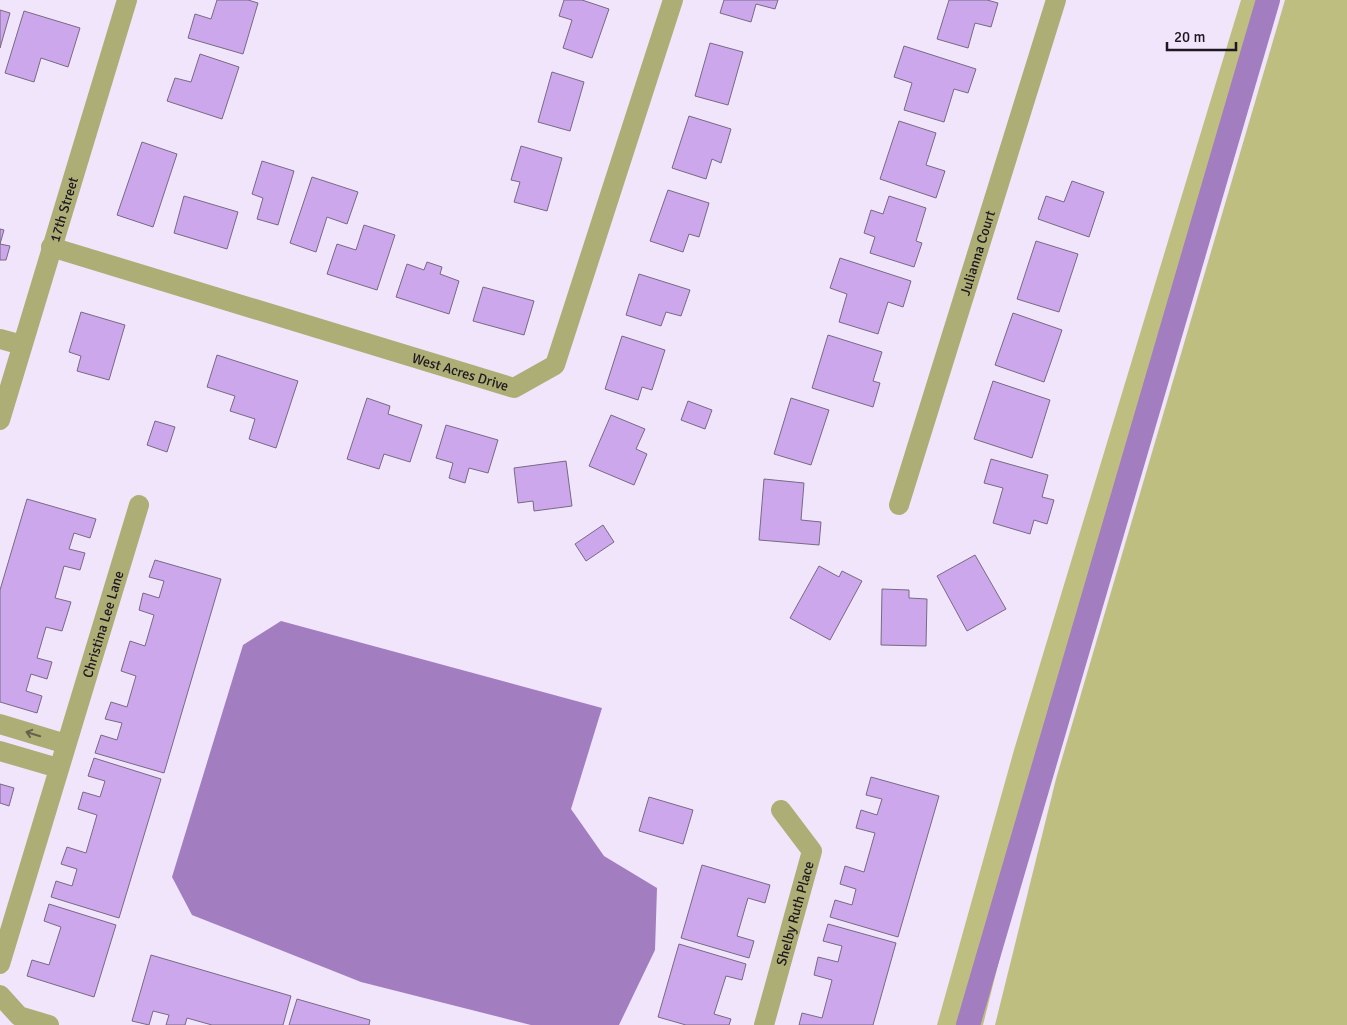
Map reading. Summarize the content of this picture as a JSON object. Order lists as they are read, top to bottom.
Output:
{
  "streets": {
    "street": [
      "17th Street",
      "Julianna Court",
      "West Acres Drive",
      "Christina Lee Lane",
      "Shelby Ruth Place"
    ]
  },
  "crossings": [
    ["17th Street", "West Acres Drive"]
  ],
  "scale_bar": "20 m"
}
